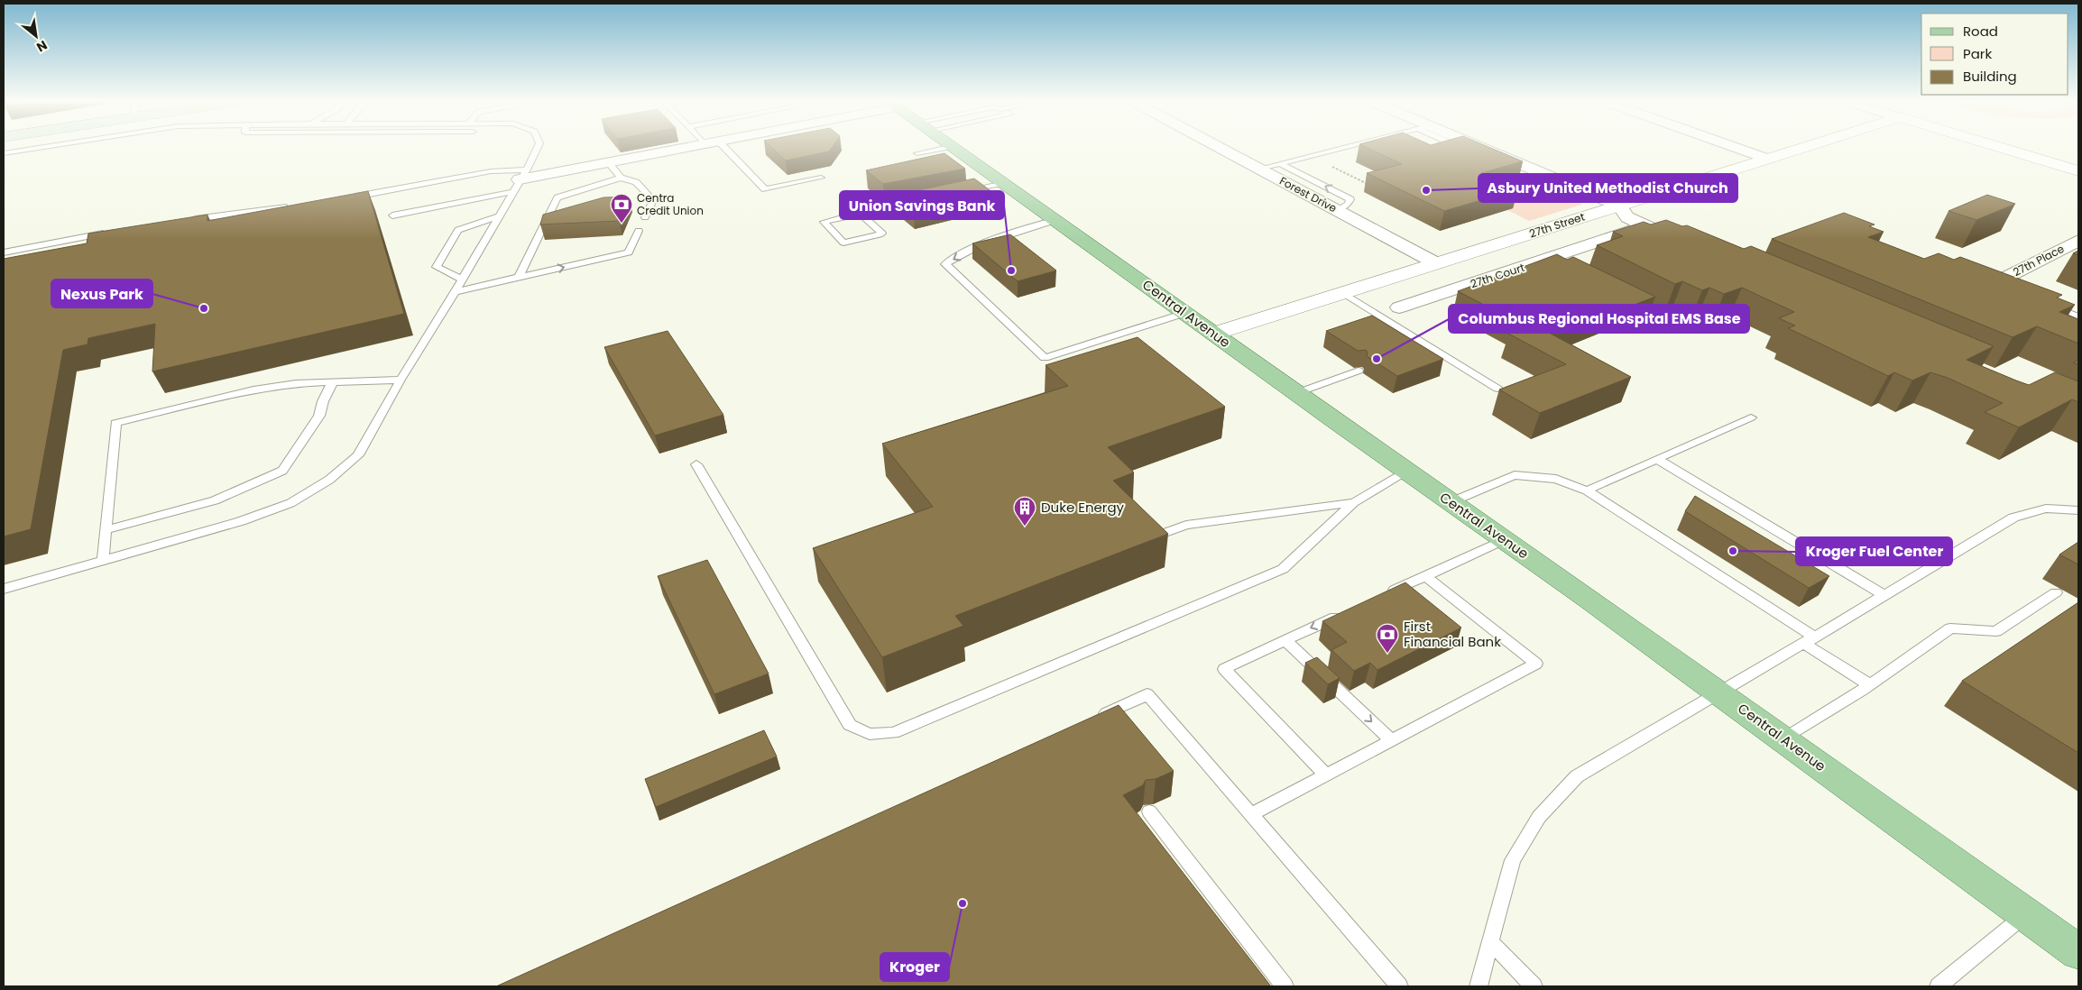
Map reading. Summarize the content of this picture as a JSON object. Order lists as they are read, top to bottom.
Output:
{
  "streets": {
    "main road": ["Central Avenue"],
    "street": [
      "Forest Drive",
      "27th Street",
      "27th Place",
      "27th Court"
    ]
  },
  "crossings": [
    ["Forest Drive", "27th Street"],
    ["27th Street", "Central Avenue"]
  ],
  "places": {
    "other": [
      "Asbury United Methodist Church",
      "Union Savings Bank",
      "Nexus Park",
      "Columbus Regional Hospital EMS Base",
      "Kroger Fuel Center",
      "Kroger"
    ],
    "bank": ["Centra Credit Union", "First Financial Bank"],
    "building": ["Duke Energy"]
  },
  "legend": ["Road", "Park", "Building"],
  "north": "bottom right"
}
